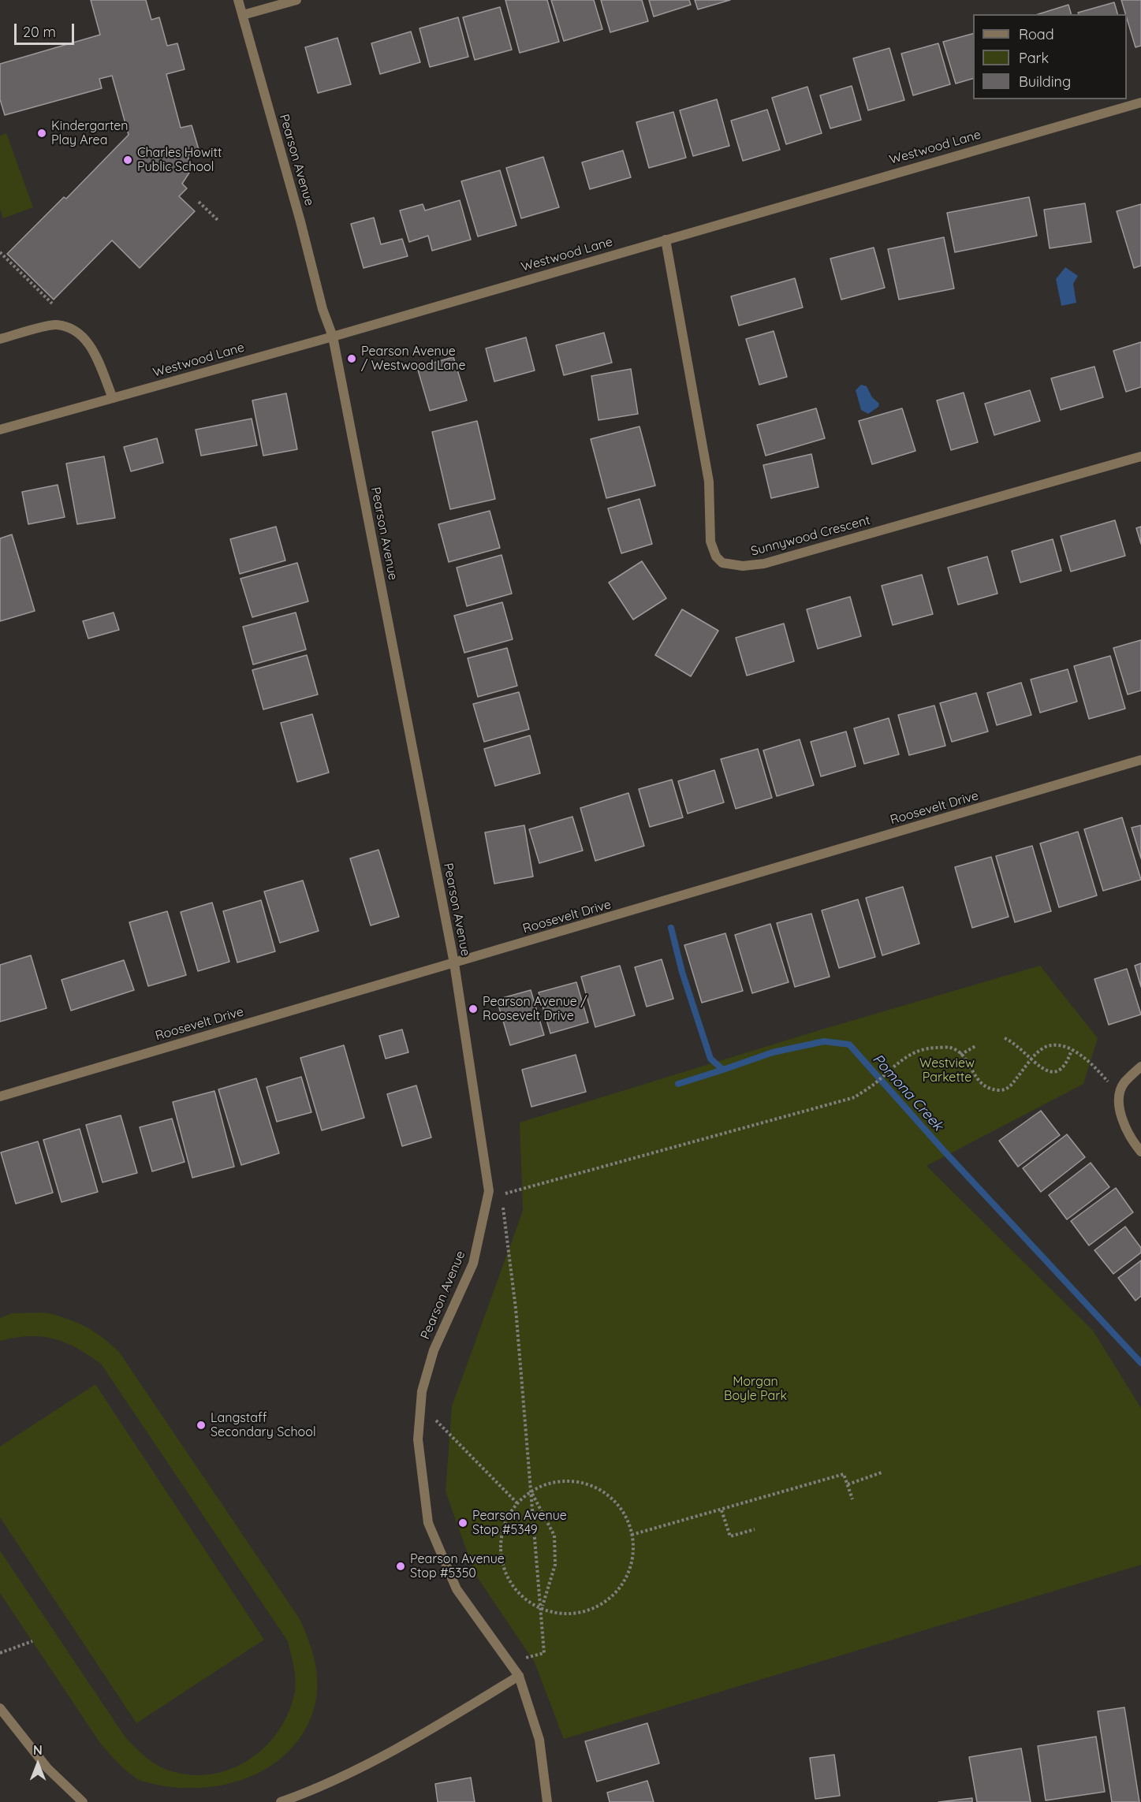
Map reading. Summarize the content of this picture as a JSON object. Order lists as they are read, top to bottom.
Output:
{
  "streets": {
    "street": [
      "Westwood Lane",
      "Pearson Avenue",
      "Sunnywood Crescent",
      "Roosevelt Drive"
    ]
  },
  "crossings": [
    ["Westwood Lane", "Pearson Avenue"],
    ["Westwood Lane", "Sunnywood Crescent"],
    ["Pearson Avenue", "Roosevelt Drive"]
  ],
  "water": ["Pomona Creek"],
  "parks": ["Westview Parkette", "Morgan Boyle Park"],
  "places": [
    "Kindergarten Play Area",
    "Charles Howitt Public School",
    "Pearson Avenue / Westwood Lane",
    "Pearson Avenue / Roosevelt Drive",
    "Langstaff Secondary School",
    "Pearson Avenue Stop #5349",
    "Pearson Avenue Stop #5350"
  ],
  "legend": ["Road", "Park", "Building"],
  "scale_bar": "20 m",
  "north": "top"
}
